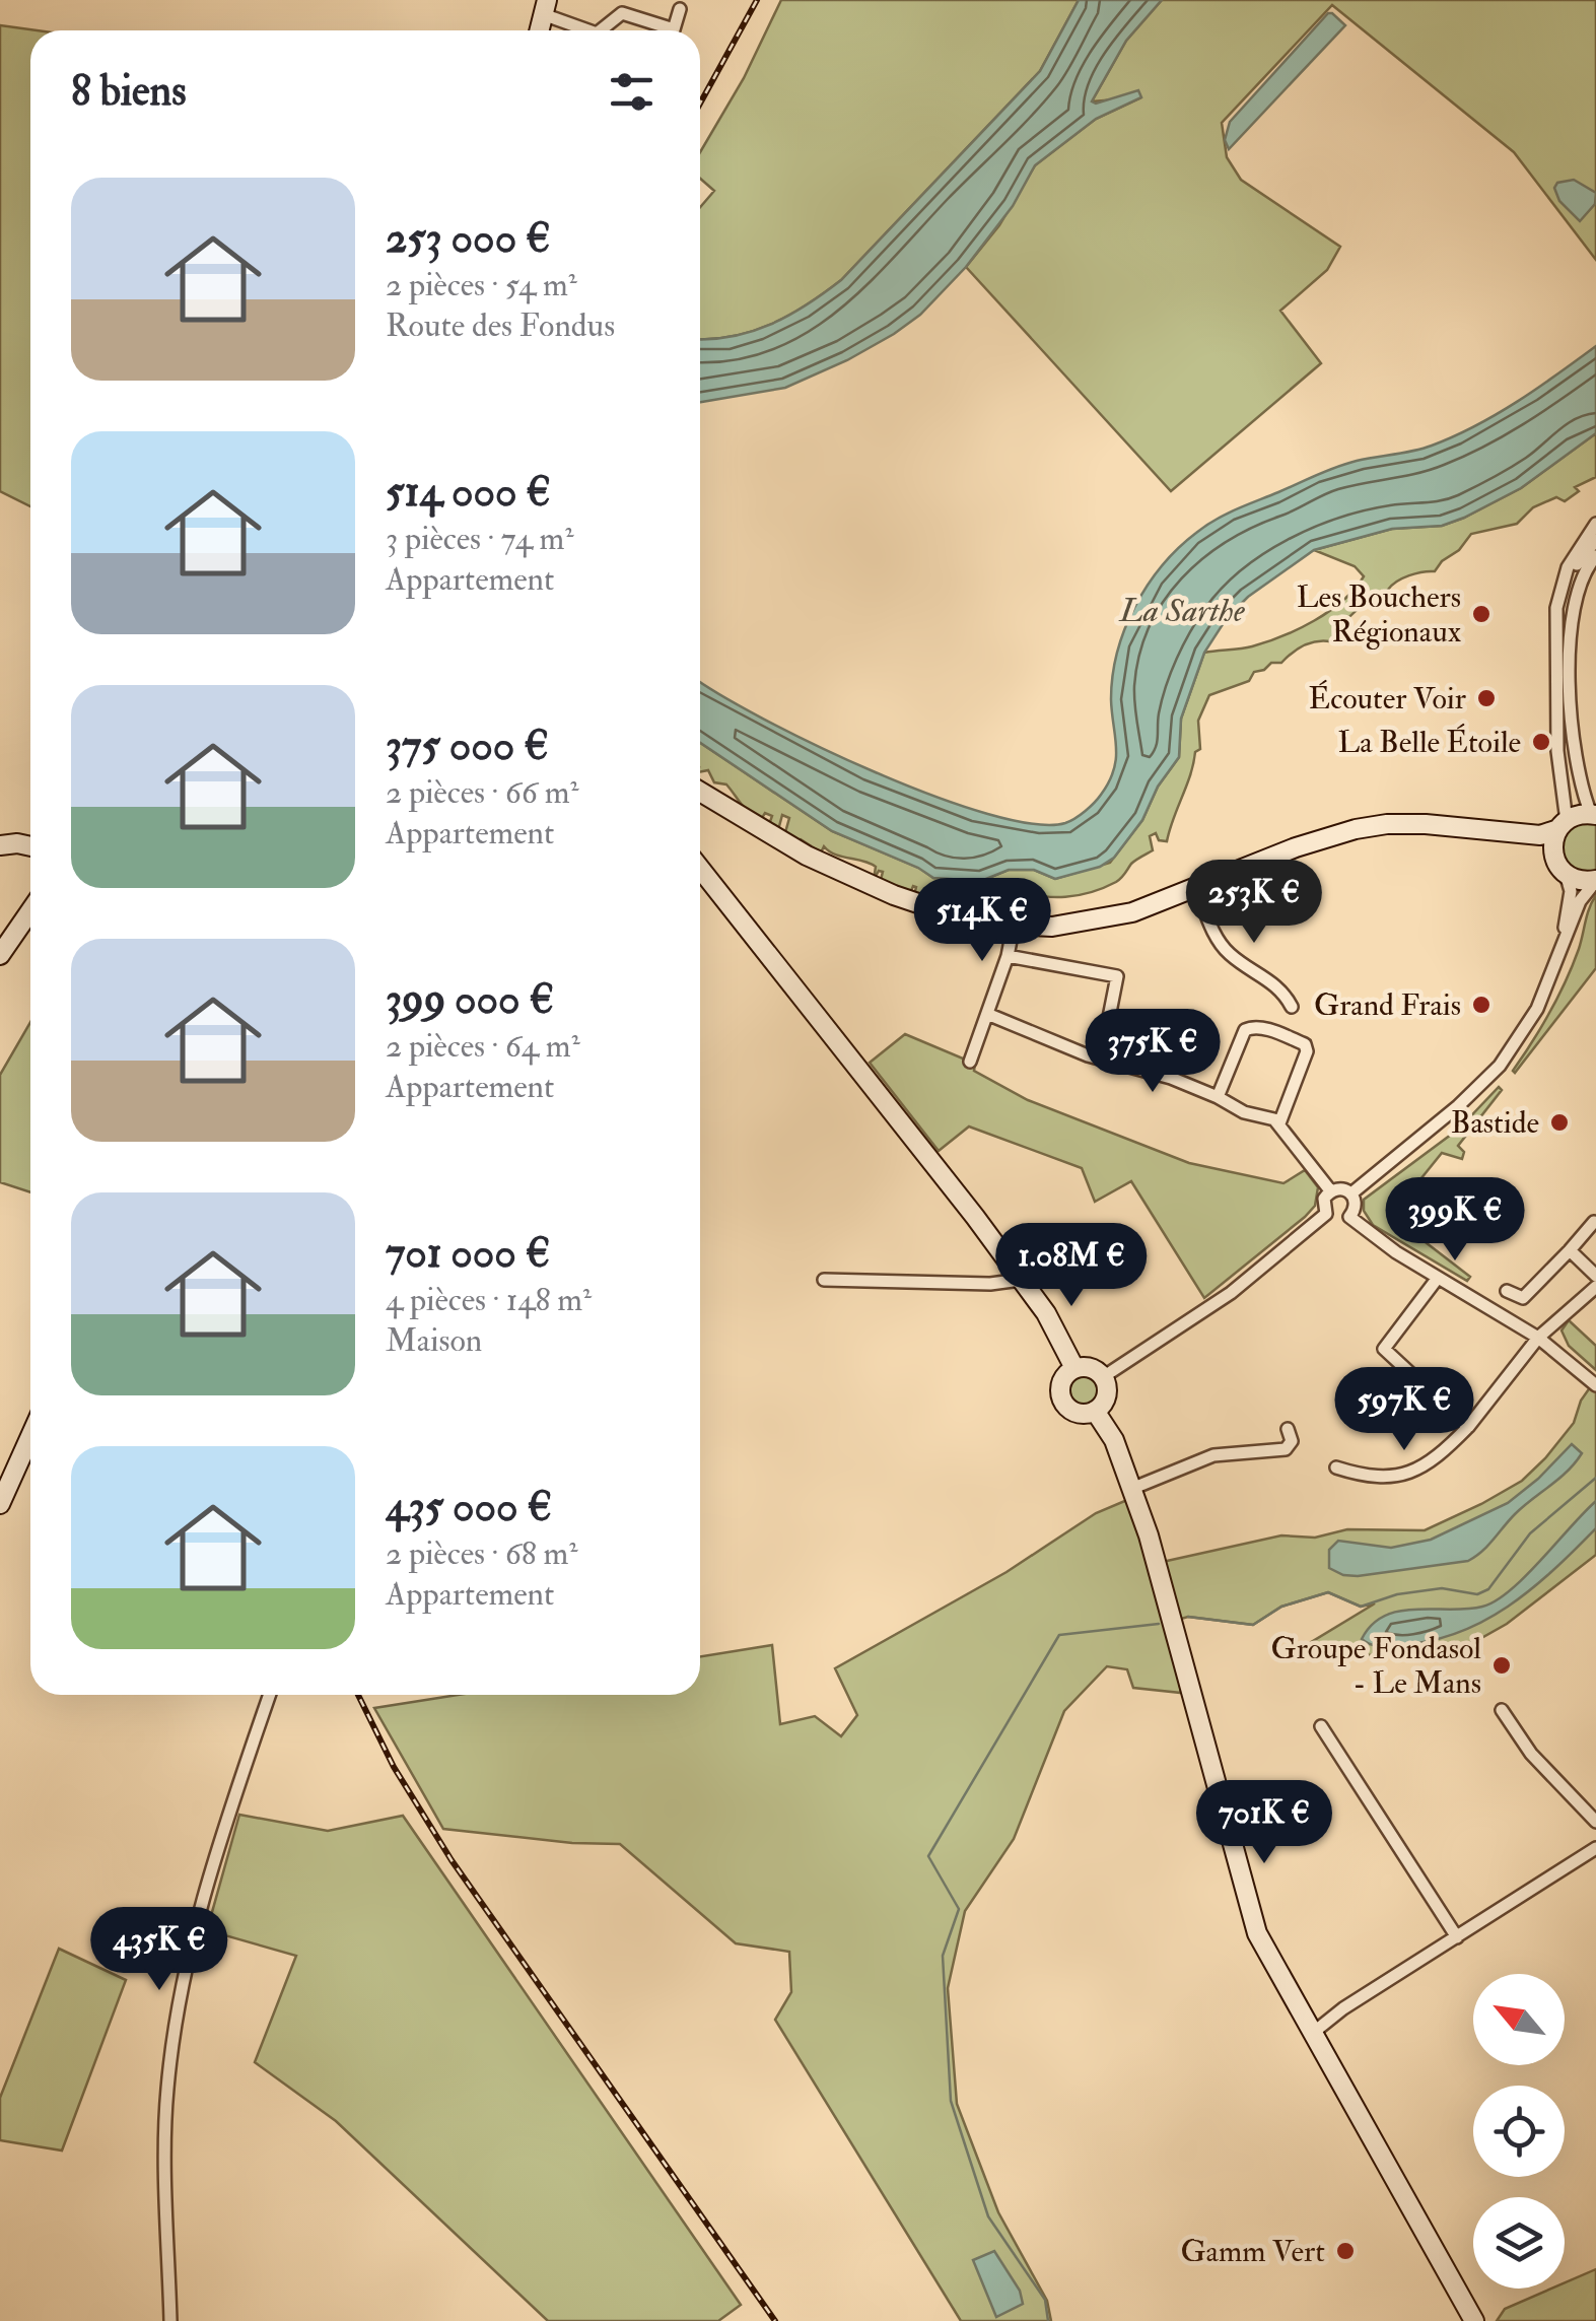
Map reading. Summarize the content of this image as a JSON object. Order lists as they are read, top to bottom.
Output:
{
  "water": ["La Sarthe"],
  "places": [
    "Les Bouchers Régionaux",
    "Écouter Voir",
    "La Belle Étoile",
    "Grand Frais",
    "Bastide",
    "Groupe Fondasol - Le Mans",
    "Gamm Vert"
  ],
  "north": "top left",
  "page": {
    "heading": "8 biens",
    "list": [
      {
        "name": "253 000 €",
        "note": "2 pièces · 54 m² · Route des Fondus"
      },
      {
        "name": "514 000 €",
        "note": "3 pièces · 74 m² · Appartement"
      },
      {
        "name": "375 000 €",
        "note": "2 pièces · 66 m² · Appartement"
      },
      {
        "name": "399 000 €",
        "note": "2 pièces · 64 m² · Appartement"
      },
      {
        "name": "701 000 €",
        "note": "4 pièces · 148 m² · Maison"
      },
      {
        "name": "435 000 €",
        "note": "2 pièces · 68 m² · Appartement"
      }
    ],
    "price": [
      "253K €",
      "514K €",
      "375K €",
      "399K €",
      "1.08M €",
      "597K €",
      "701K €",
      "435K €"
    ]
  }
}
